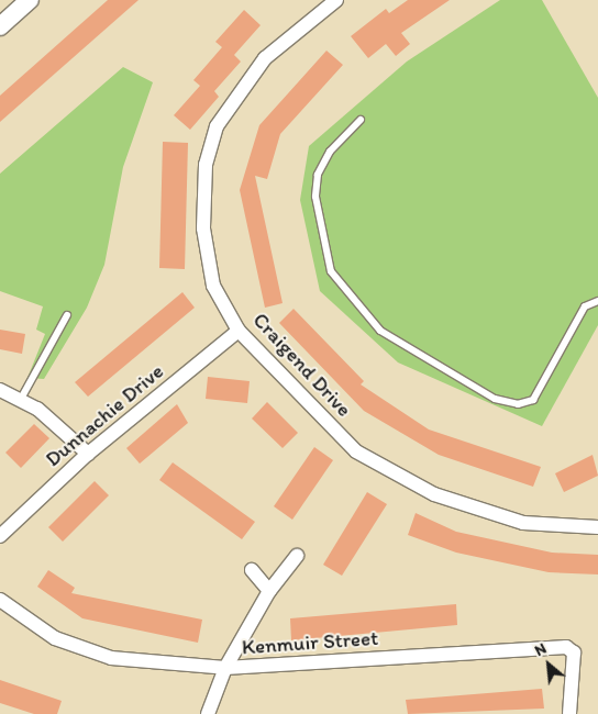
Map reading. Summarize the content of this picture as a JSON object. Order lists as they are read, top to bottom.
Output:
{
  "streets": {
    "street": ["Craigend Drive", "Dunnachie Drive", "Kenmuir Street"]
  },
  "crossings": [
    ["Craigend Drive", "Dunnachie Drive"]
  ],
  "north": "top left"
}
